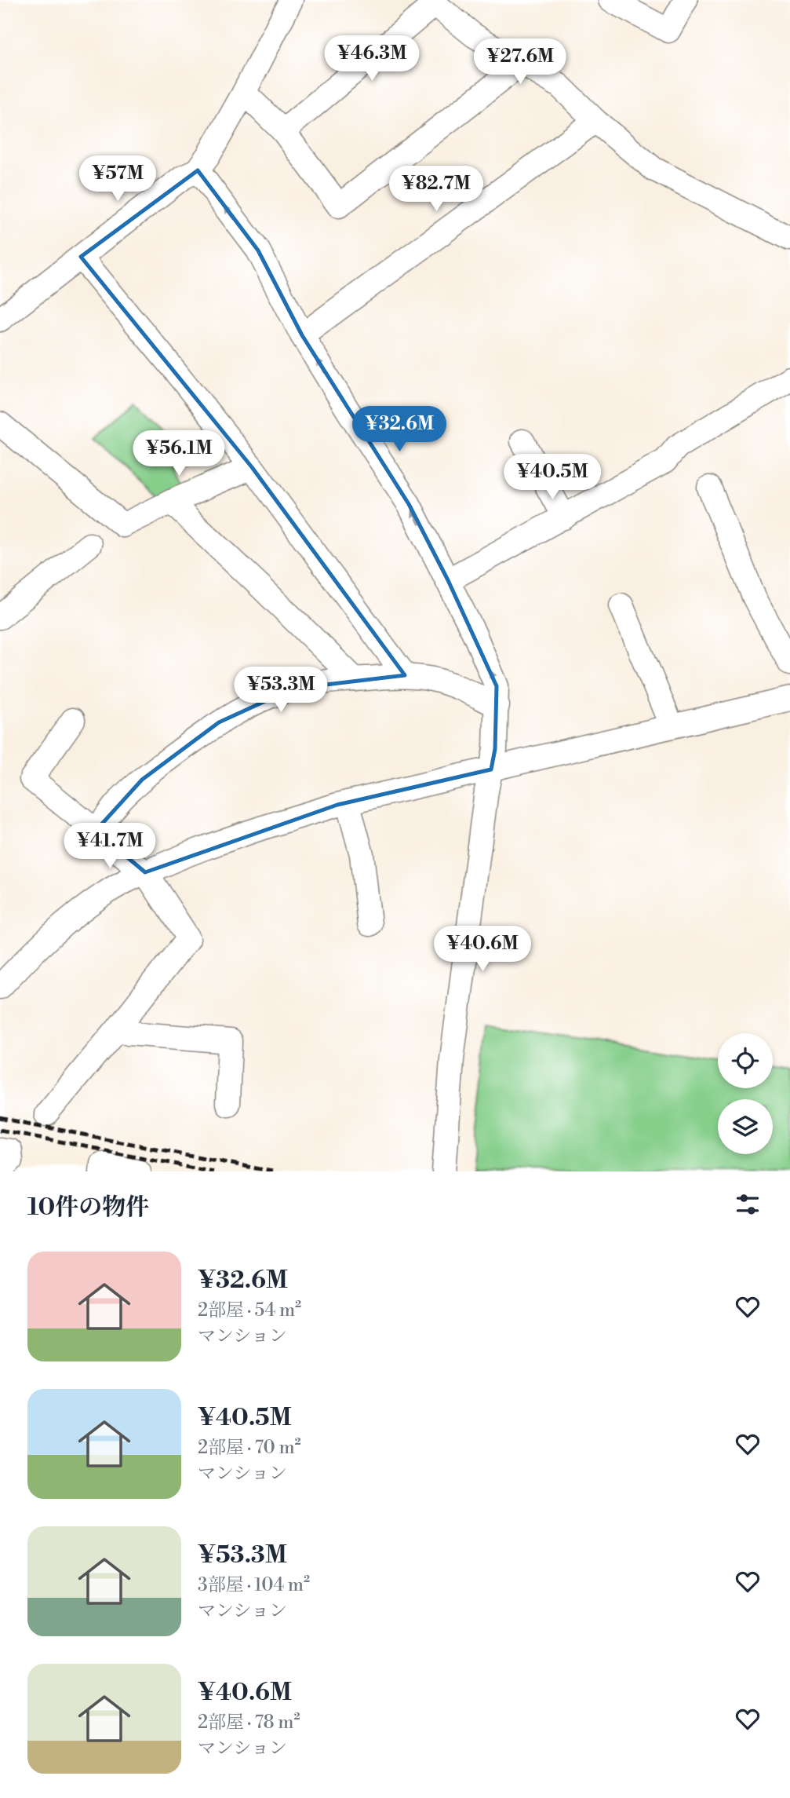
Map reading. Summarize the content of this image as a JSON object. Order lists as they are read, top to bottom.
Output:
{
  "page": {
    "price": [
      "¥46.3M",
      "¥27.6M",
      "¥57M",
      "¥82.7M",
      "¥32.6M",
      "¥56.1M",
      "¥40.5M",
      "¥53.3M",
      "¥41.7M",
      "¥40.6M"
    ],
    "heading": "10件の物件",
    "list": [
      {
        "name": "¥32.6M",
        "note": "2部屋 · 54 m² · マンション"
      },
      {
        "name": "¥40.5M",
        "note": "2部屋 · 70 m² · マンション"
      },
      {
        "name": "¥53.3M",
        "note": "3部屋 · 104 m² · マンション"
      },
      {
        "name": "¥40.6M",
        "note": "2部屋 · 78 m² · マンション"
      }
    ]
  }
}
